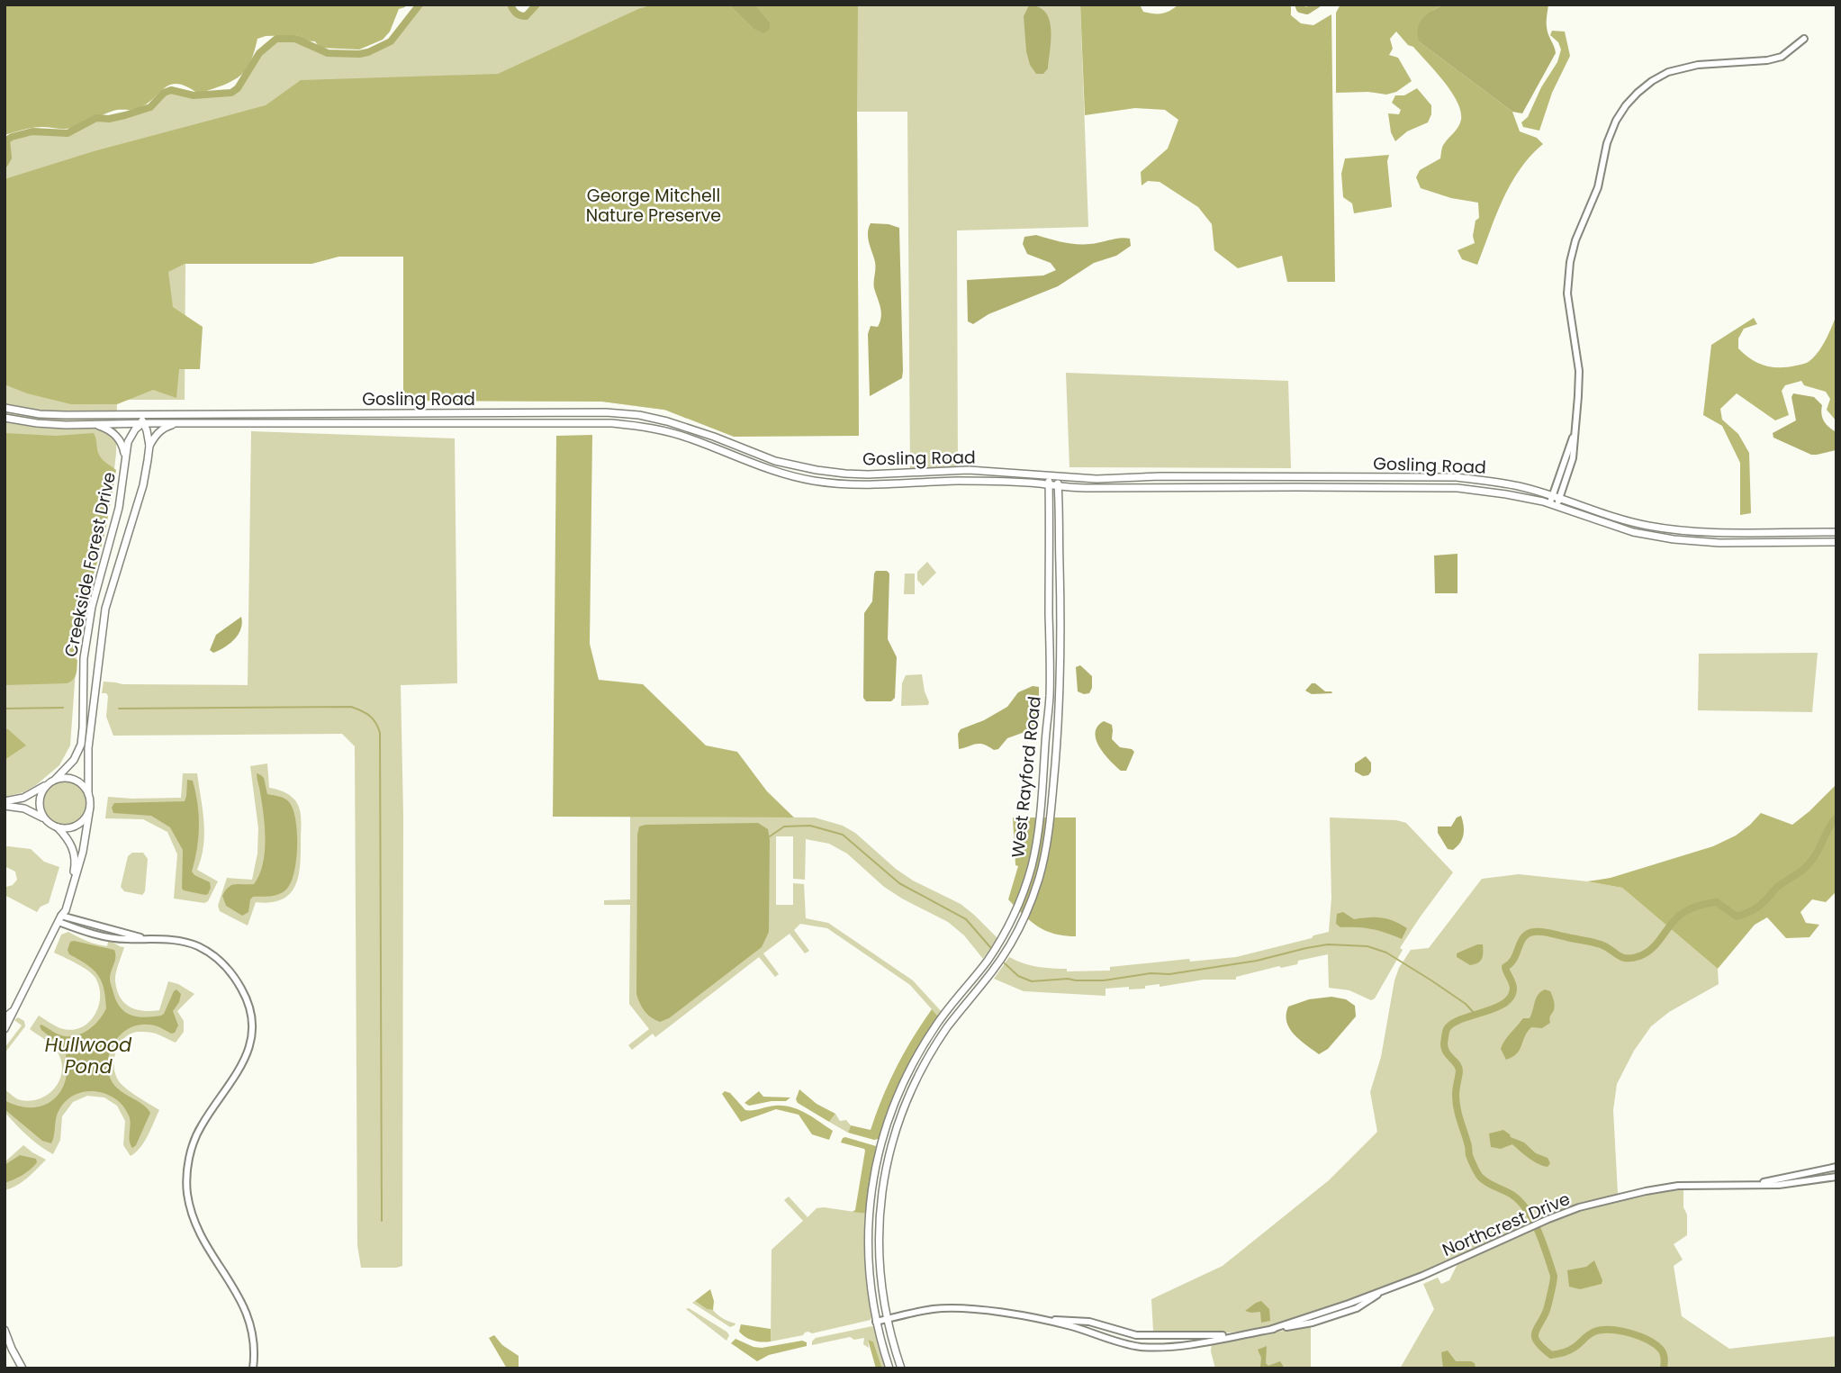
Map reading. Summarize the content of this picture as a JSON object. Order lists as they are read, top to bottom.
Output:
{
  "streets": {
    "main road": ["Gosling Road", "Creekside Forest Drive", "West Rayford Road"],
    "street": ["Northcrest Drive"]
  },
  "crossings": [
    ["Gosling Road", "Creekside Forest Drive"],
    ["Gosling Road", "West Rayford Road"],
    ["West Rayford Road", "Northcrest Drive"]
  ],
  "water": ["Hullwood Pond"],
  "parks": ["George Mitchell Nature Preserve"]
}
